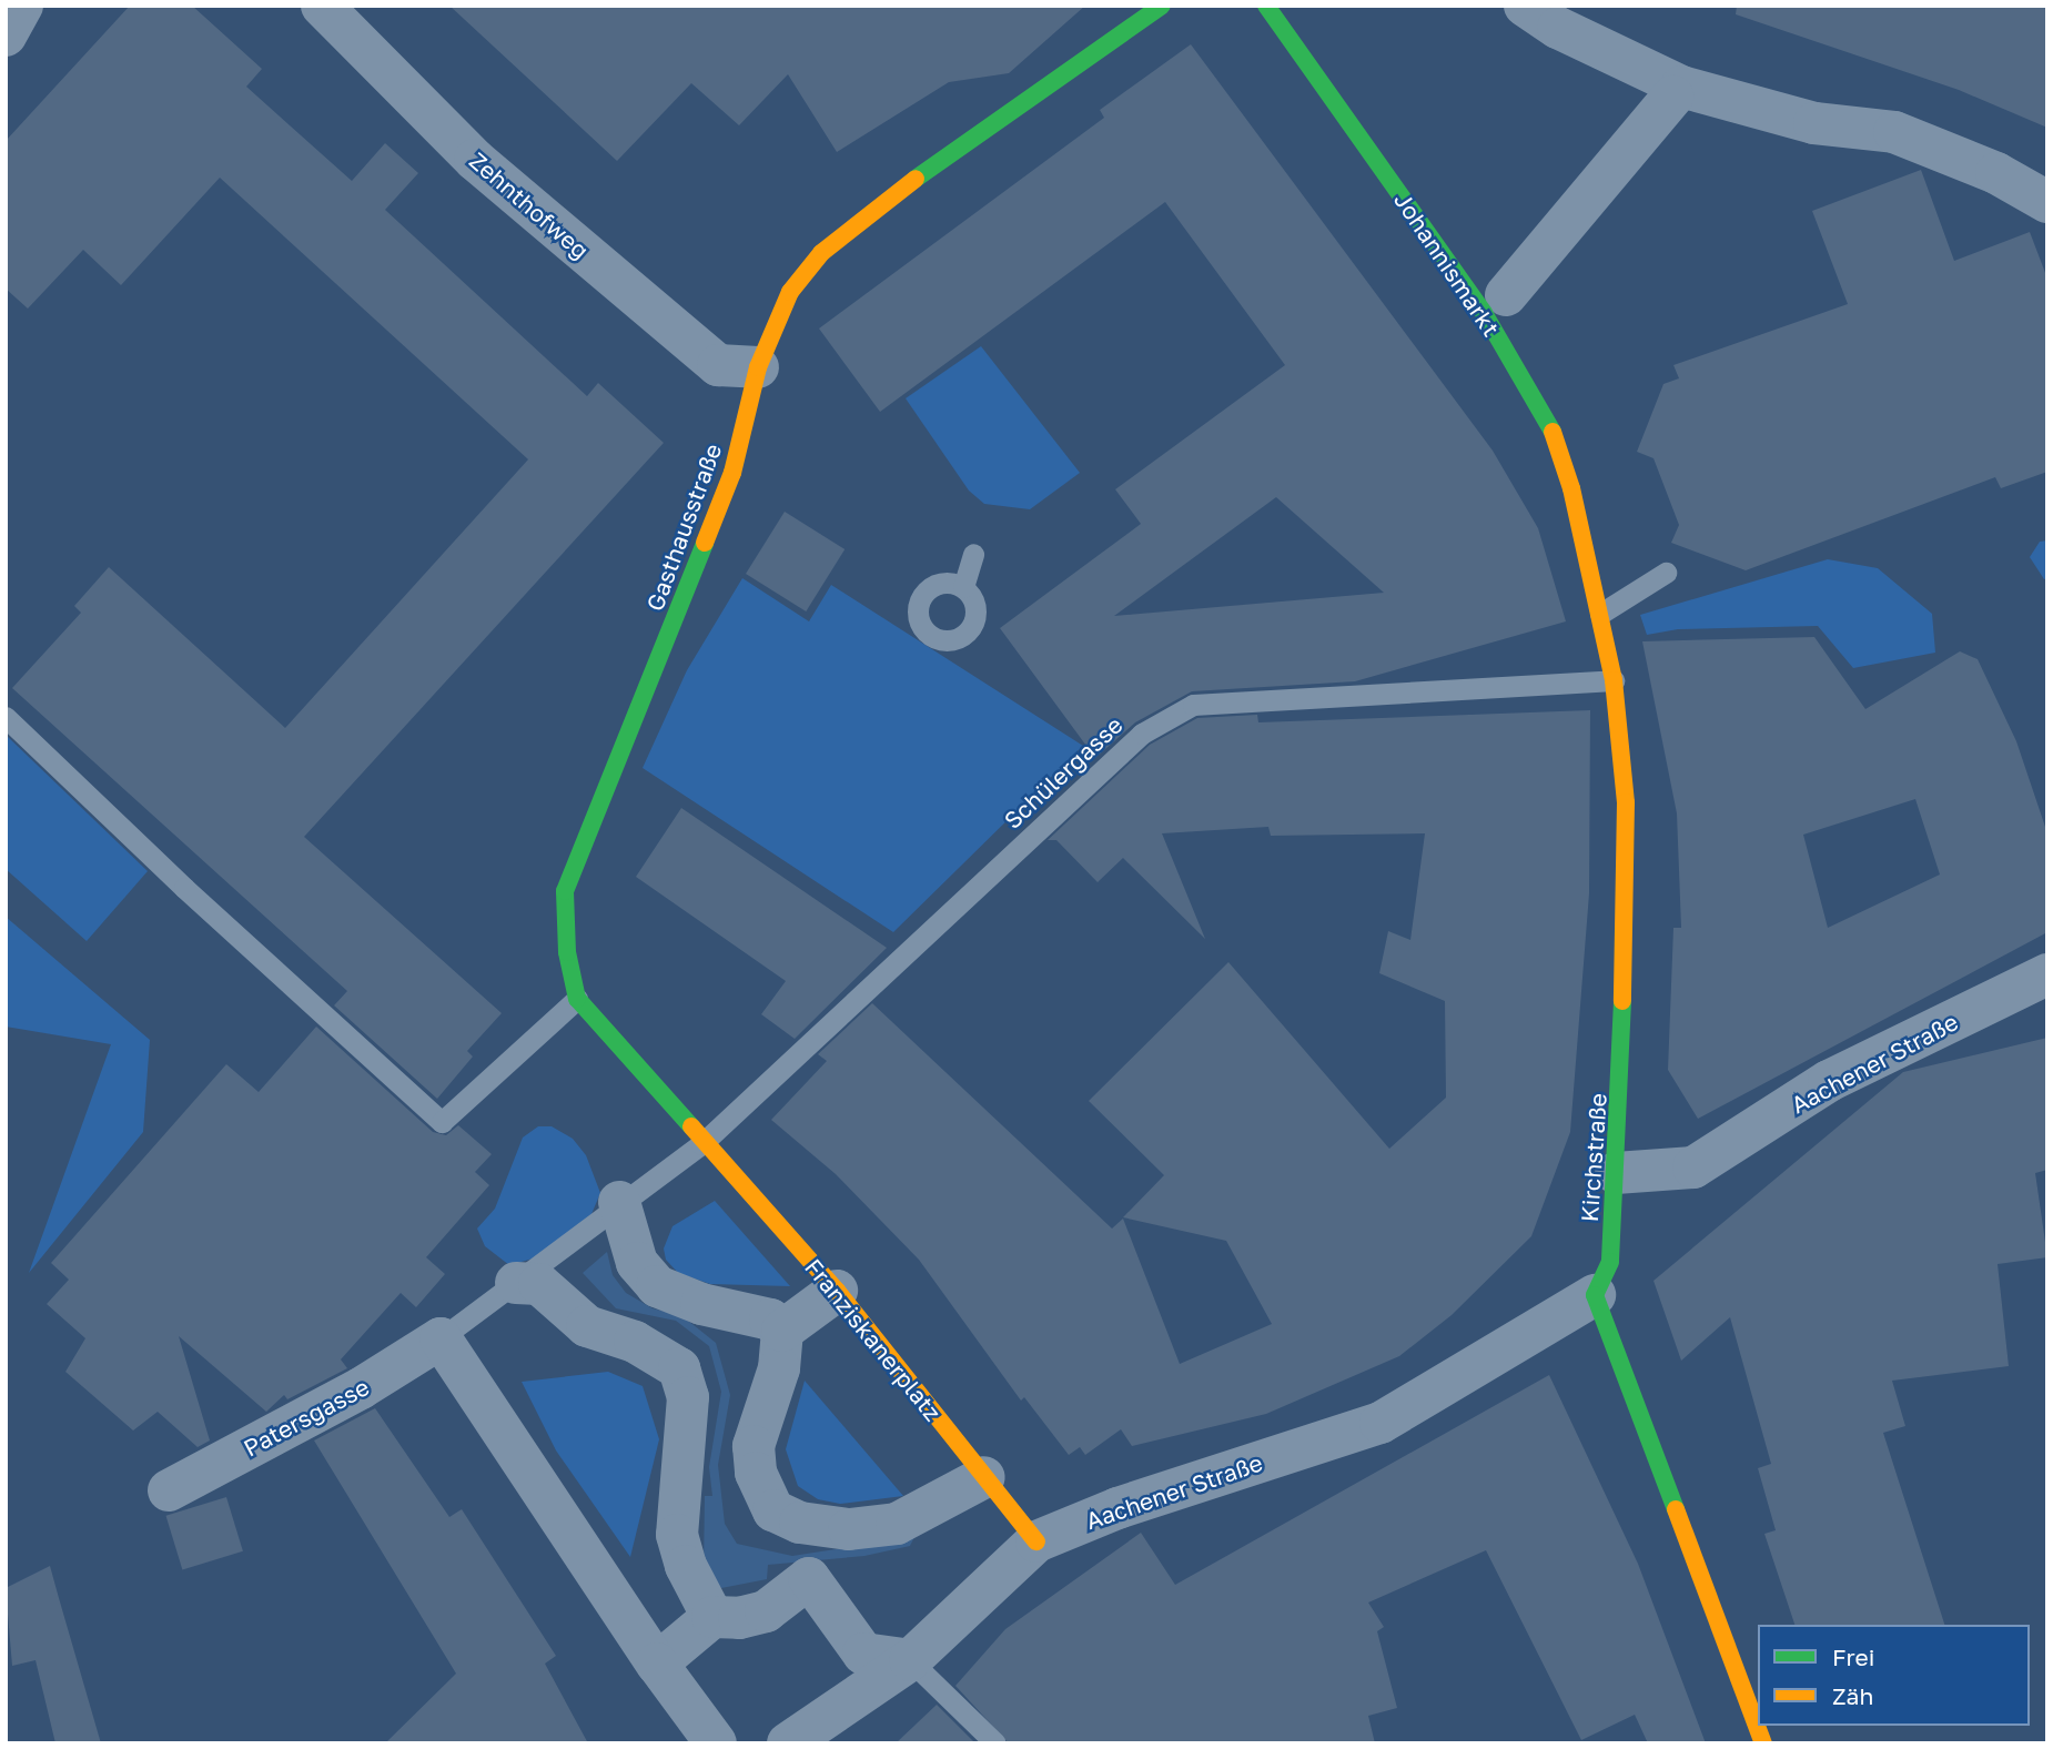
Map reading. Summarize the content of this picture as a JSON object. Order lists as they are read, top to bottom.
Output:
{
  "streets": {
    "street": [
      "Zehnthofweg",
      "Johannismarkt",
      "Gasthausstraße",
      "Aachener Straße",
      "Kirchstraße",
      "Franziskanerplatz",
      "Patersgasse"
    ],
    "lane": ["Schülergasse"]
  },
  "crossings": [
    ["Zehnthofweg", "Gasthausstraße"],
    ["Johannismarkt", "Kirchstraße"],
    ["Gasthausstraße", "Schülergasse"],
    ["Gasthausstraße", "Franziskanerplatz"],
    ["Schülergasse", "Kirchstraße"],
    ["Schülergasse", "Franziskanerplatz"],
    ["Schülergasse", "Patersgasse"],
    ["Aachener Straße", "Kirchstraße"],
    ["Aachener Straße", "Franziskanerplatz"]
  ],
  "legend": ["Frei", "Zäh"]
}
